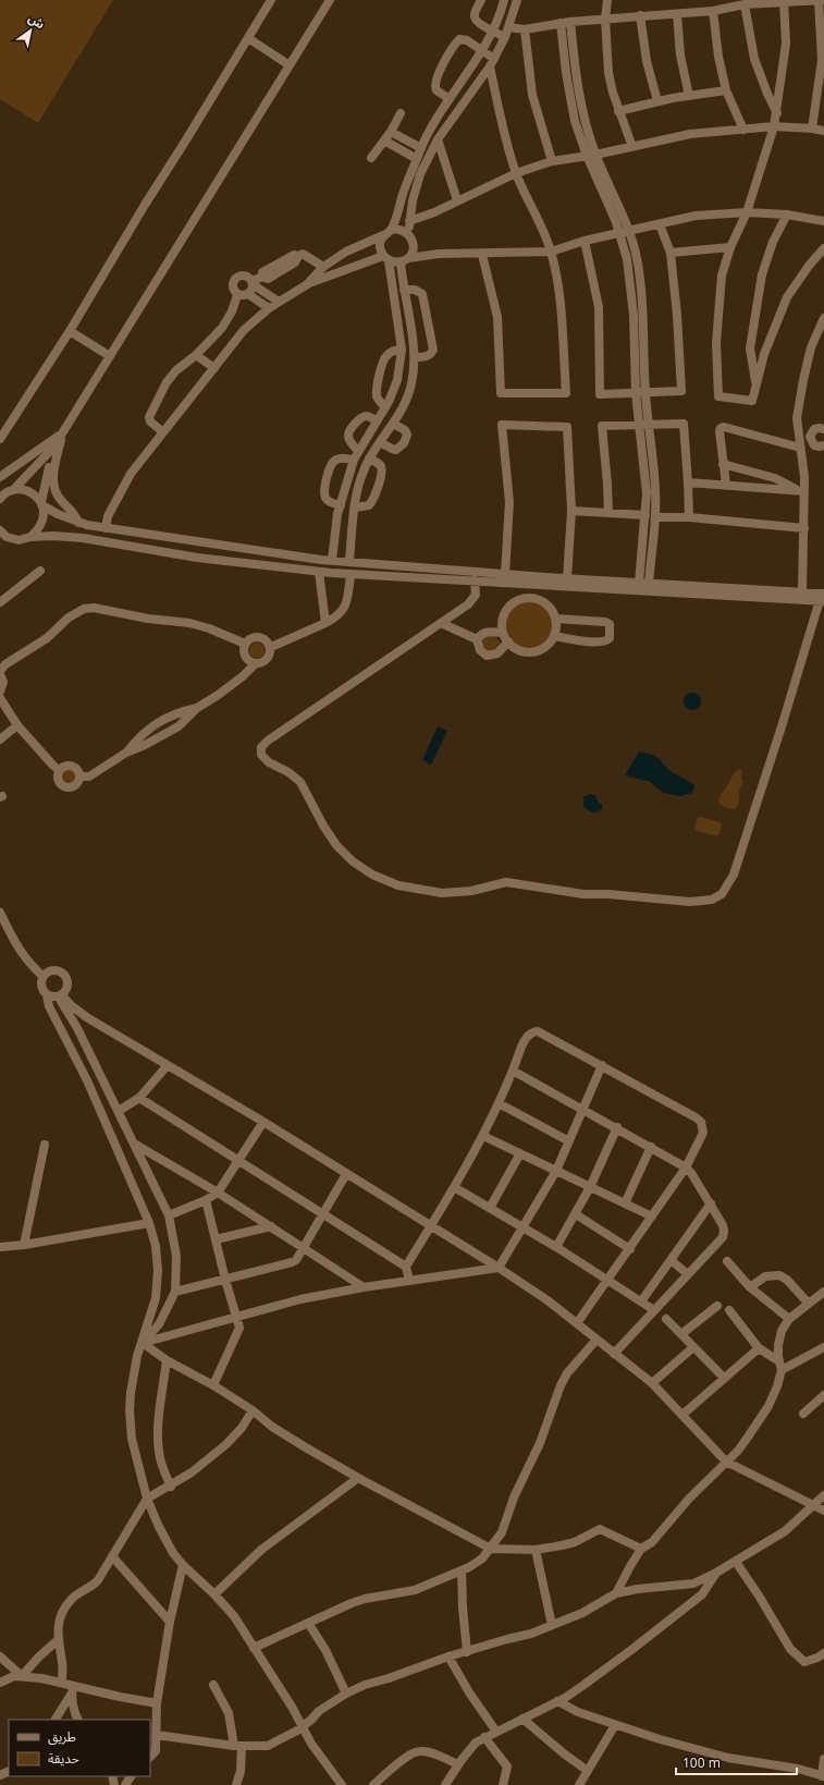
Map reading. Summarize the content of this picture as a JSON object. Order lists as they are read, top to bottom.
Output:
{
  "legend": ["طريق", "حديقة"],
  "scale_bar": "100 m",
  "north": "top right"
}
